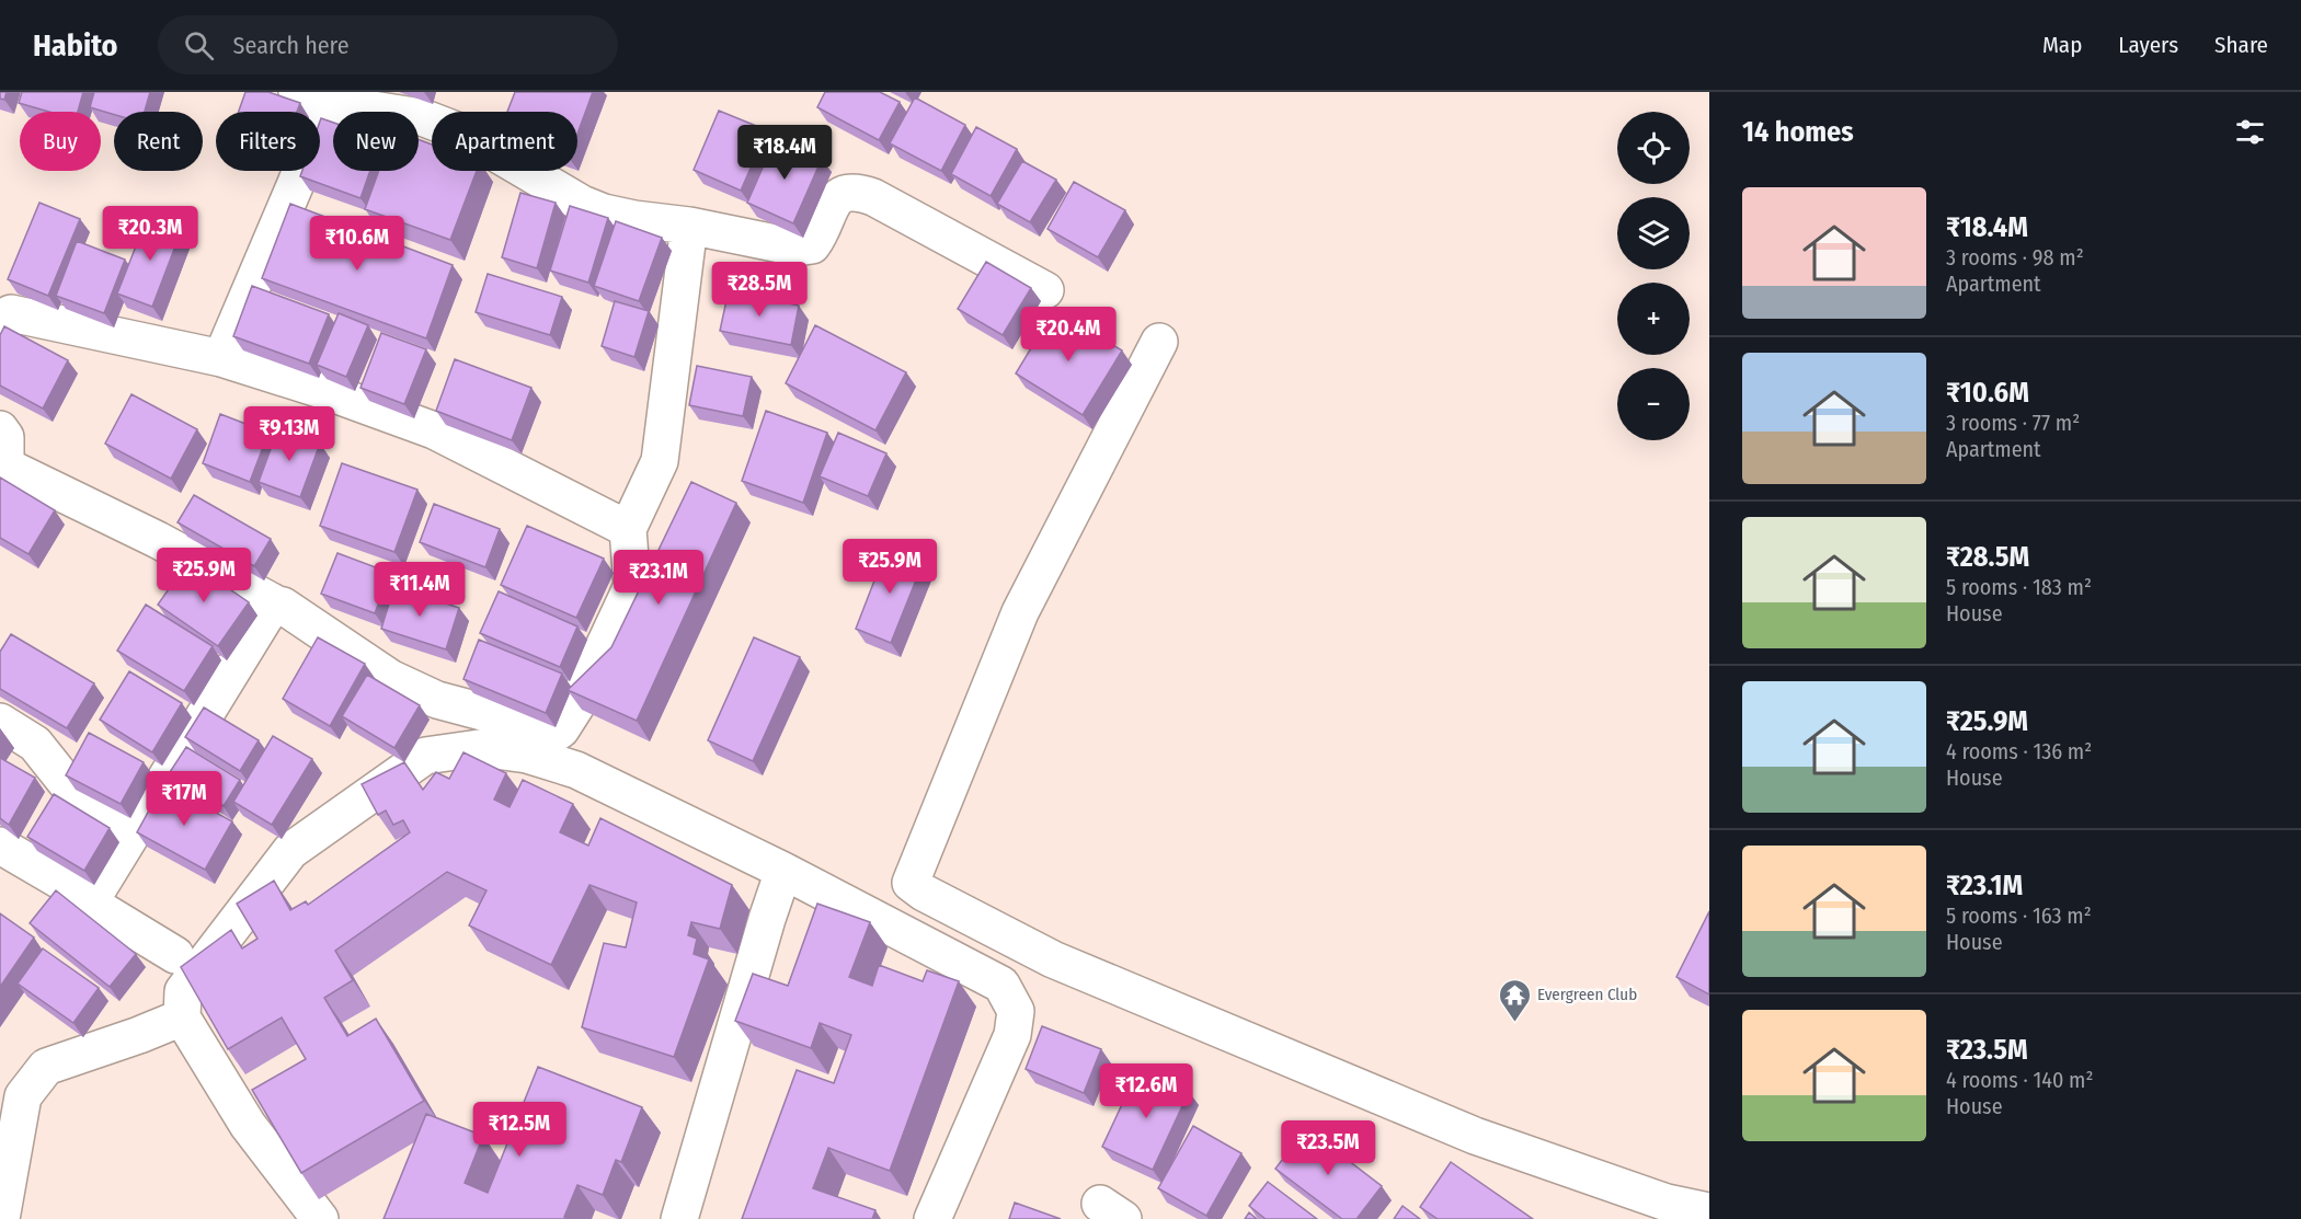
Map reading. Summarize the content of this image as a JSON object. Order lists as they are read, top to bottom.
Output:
{
  "places": {
    "temple": ["Evergreen Club"]
  },
  "page": {
    "header": "Habito",
    "search": "Search here",
    "nav": ["Map", "Layers", "Share"],
    "heading": "14 homes",
    "map_buttons": ["+", "−"],
    "chip": [
      "Buy",
      "Rent",
      "Filters",
      "New",
      "Apartment"
    ],
    "price": [
      "₹18.4M",
      "₹20.3M",
      "₹10.6M",
      "₹28.5M",
      "₹20.4M",
      "₹9.13M",
      "₹25.9M",
      "₹25.9M",
      "₹23.1M",
      "₹11.4M",
      "₹17M",
      "₹12.6M",
      "₹12.5M",
      "₹23.5M"
    ],
    "list": [
      {
        "name": "₹18.4M",
        "note": "3 rooms · 98 m² · Apartment"
      },
      {
        "name": "₹10.6M",
        "note": "3 rooms · 77 m² · Apartment"
      },
      {
        "name": "₹28.5M",
        "note": "5 rooms · 183 m² · House"
      },
      {
        "name": "₹25.9M",
        "note": "4 rooms · 136 m² · House"
      },
      {
        "name": "₹23.1M",
        "note": "5 rooms · 163 m² · House"
      },
      {
        "name": "₹23.5M",
        "note": "4 rooms · 140 m² · House"
      }
    ]
  }
}
